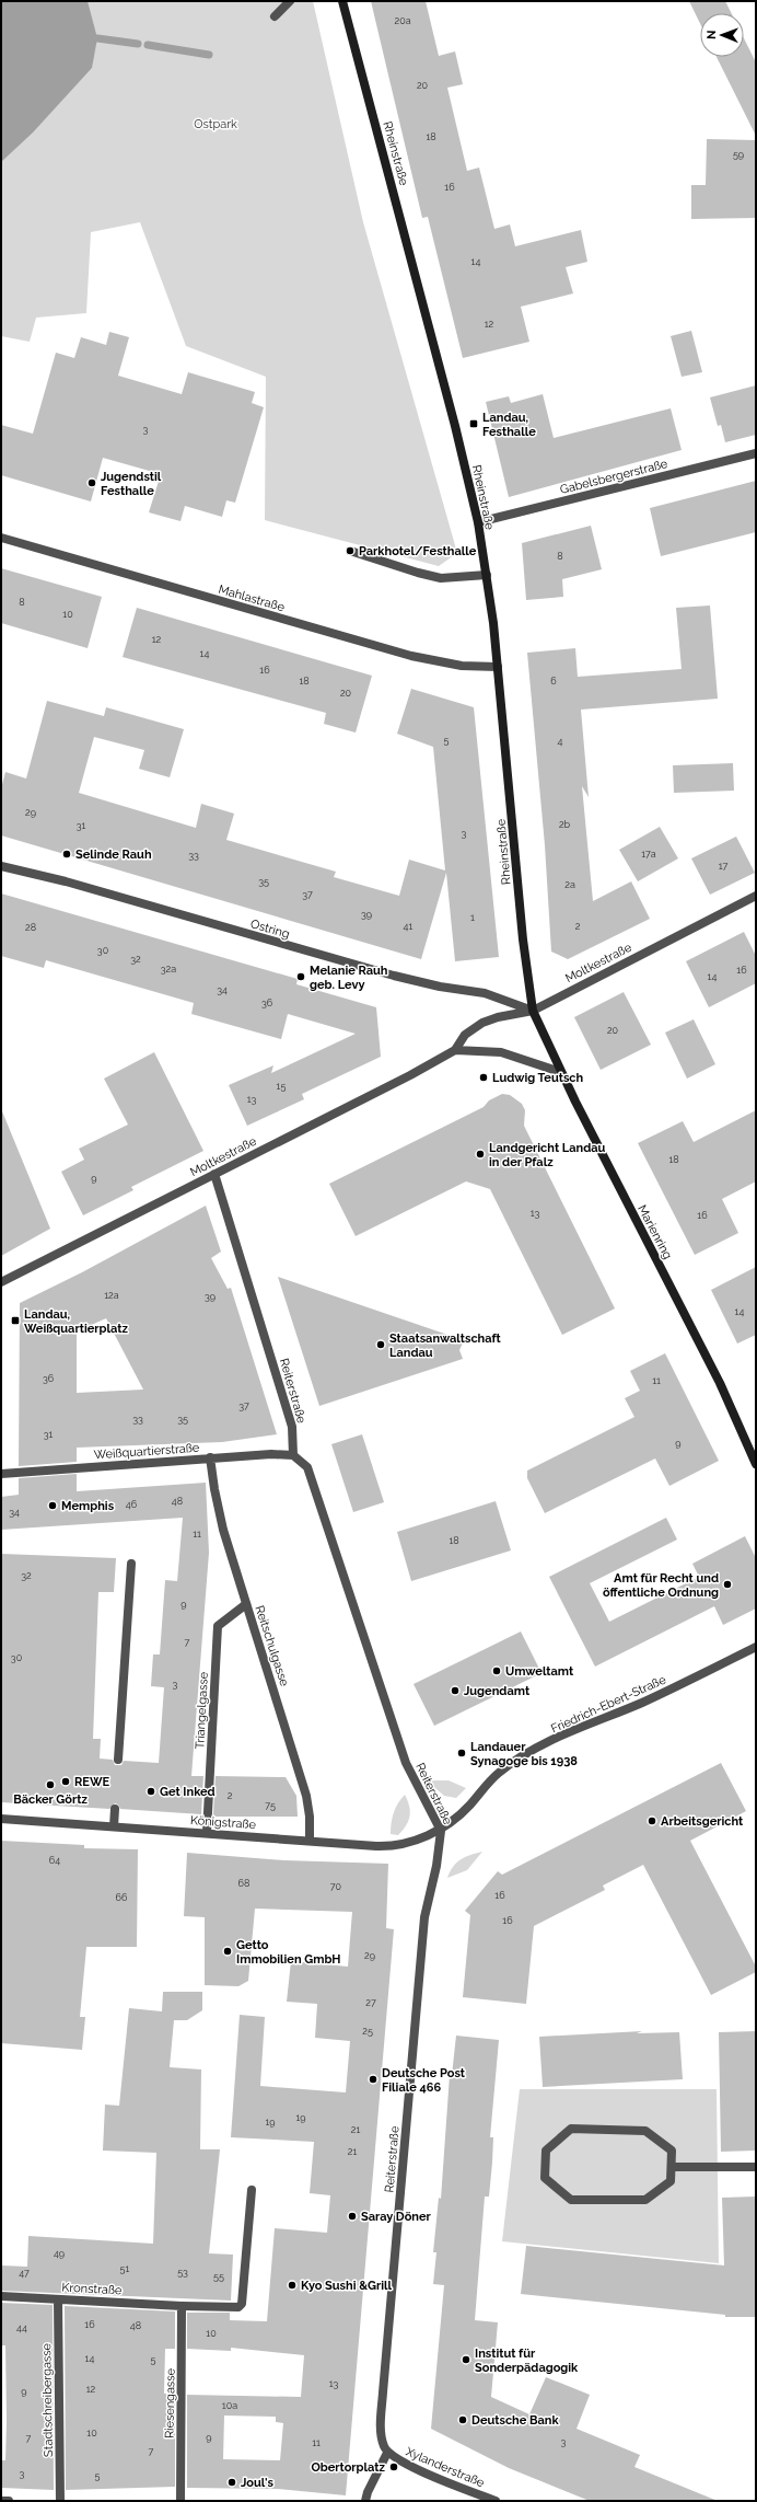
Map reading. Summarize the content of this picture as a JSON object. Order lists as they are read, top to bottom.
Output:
{
  "streets": {
    "main road": ["Rheinstraße", "Marienring"],
    "street": [
      "Gabelsbergerstraße",
      "Mahlastraße",
      "Ostring",
      "Moltkestraße",
      "Reiterstraße",
      "Weißquartierstraße",
      "Reitschulgasse",
      "Friedrich-Ebert-Straße",
      "Triangelgasse",
      "Königstraße",
      "Kronstraße",
      "Stadtschreibergasse",
      "Riesengasse",
      "Xylanderstraße"
    ]
  },
  "crossings": [
    ["Rheinstraße", "Gabelsbergerstraße"],
    ["Rheinstraße", "Mahlastraße"],
    ["Rheinstraße", "Ostring"],
    ["Rheinstraße", "Moltkestraße"],
    ["Rheinstraße", "Marienring"],
    ["Ostring", "Moltkestraße"],
    ["Ostring", "Marienring"],
    ["Moltkestraße", "Marienring"],
    ["Moltkestraße", "Reiterstraße"],
    ["Reiterstraße", "Weißquartierstraße"],
    ["Reiterstraße", "Friedrich-Ebert-Straße"],
    ["Reiterstraße", "Königstraße"],
    ["Reiterstraße", "Xylanderstraße"],
    ["Weißquartierstraße", "Reitschulgasse"],
    ["Reitschulgasse", "Triangelgasse"],
    ["Reitschulgasse", "Königstraße"],
    ["Friedrich-Ebert-Straße", "Königstraße"],
    ["Triangelgasse", "Königstraße"],
    ["Kronstraße", "Stadtschreibergasse"],
    ["Kronstraße", "Riesengasse"]
  ],
  "parks": ["Ostpark"],
  "places": {
    "transit": ["Landau, Festhalle", "Landau, Weißquartierplatz"],
    "other": [
      "Jugendstil Festhalle",
      "Parkhotel/Festhalle",
      "Selinde Rauh",
      "Melanie Rauh geb. Levy",
      "Ludwig Teutsch",
      "Landgericht Landau in der Pfalz",
      "Staatsanwaltschaft Landau",
      "Memphis",
      "Amt für Recht und öffentliche Ordnung",
      "Umweltamt",
      "Jugendamt",
      "Landauer Synagoge bis 1938",
      "REWE",
      "Bäcker Görtz",
      "Get Inked",
      "Arbeitsgericht",
      "Getto Immobilien GmbH",
      "Deutsche Post Filiale 466",
      "Saray Döner",
      "Kyo Sushi &Grill",
      "Institut für Sonderpädagogik",
      "Deutsche Bank",
      "Obertorplatz",
      "Joul's"
    ]
  },
  "house_numbers": [
    "20a",
    "20",
    "18",
    "59",
    "16",
    "14",
    "12",
    "3",
    "8",
    "8",
    "10",
    "12",
    "14",
    "16",
    "18",
    "6",
    "20",
    "5",
    "4",
    "29",
    "2b",
    "31",
    "3",
    "17a",
    "33",
    "17",
    "35",
    "2a",
    "37",
    "39",
    "1",
    "41",
    "2",
    "28",
    "30",
    "32",
    "32a",
    "16",
    "14",
    "34",
    "36",
    "20",
    "15",
    "13",
    "18",
    "9",
    "13",
    "16",
    "12a",
    "39",
    "14",
    "36",
    "11",
    "37",
    "33",
    "35",
    "31",
    "9",
    "48",
    "46",
    "34",
    "11",
    "18",
    "32",
    "9",
    "7",
    "30",
    "3",
    "2",
    "75",
    "64",
    "68",
    "70",
    "16",
    "66",
    "16",
    "29",
    "27",
    "25",
    "19",
    "19",
    "21",
    "21",
    "49",
    "51",
    "53",
    "47",
    "55",
    "16",
    "48",
    "44",
    "10",
    "14",
    "5",
    "13",
    "12",
    "9",
    "10a",
    "10",
    "9",
    "7",
    "3",
    "11",
    "7",
    "3",
    "5"
  ],
  "north": "left"
}
